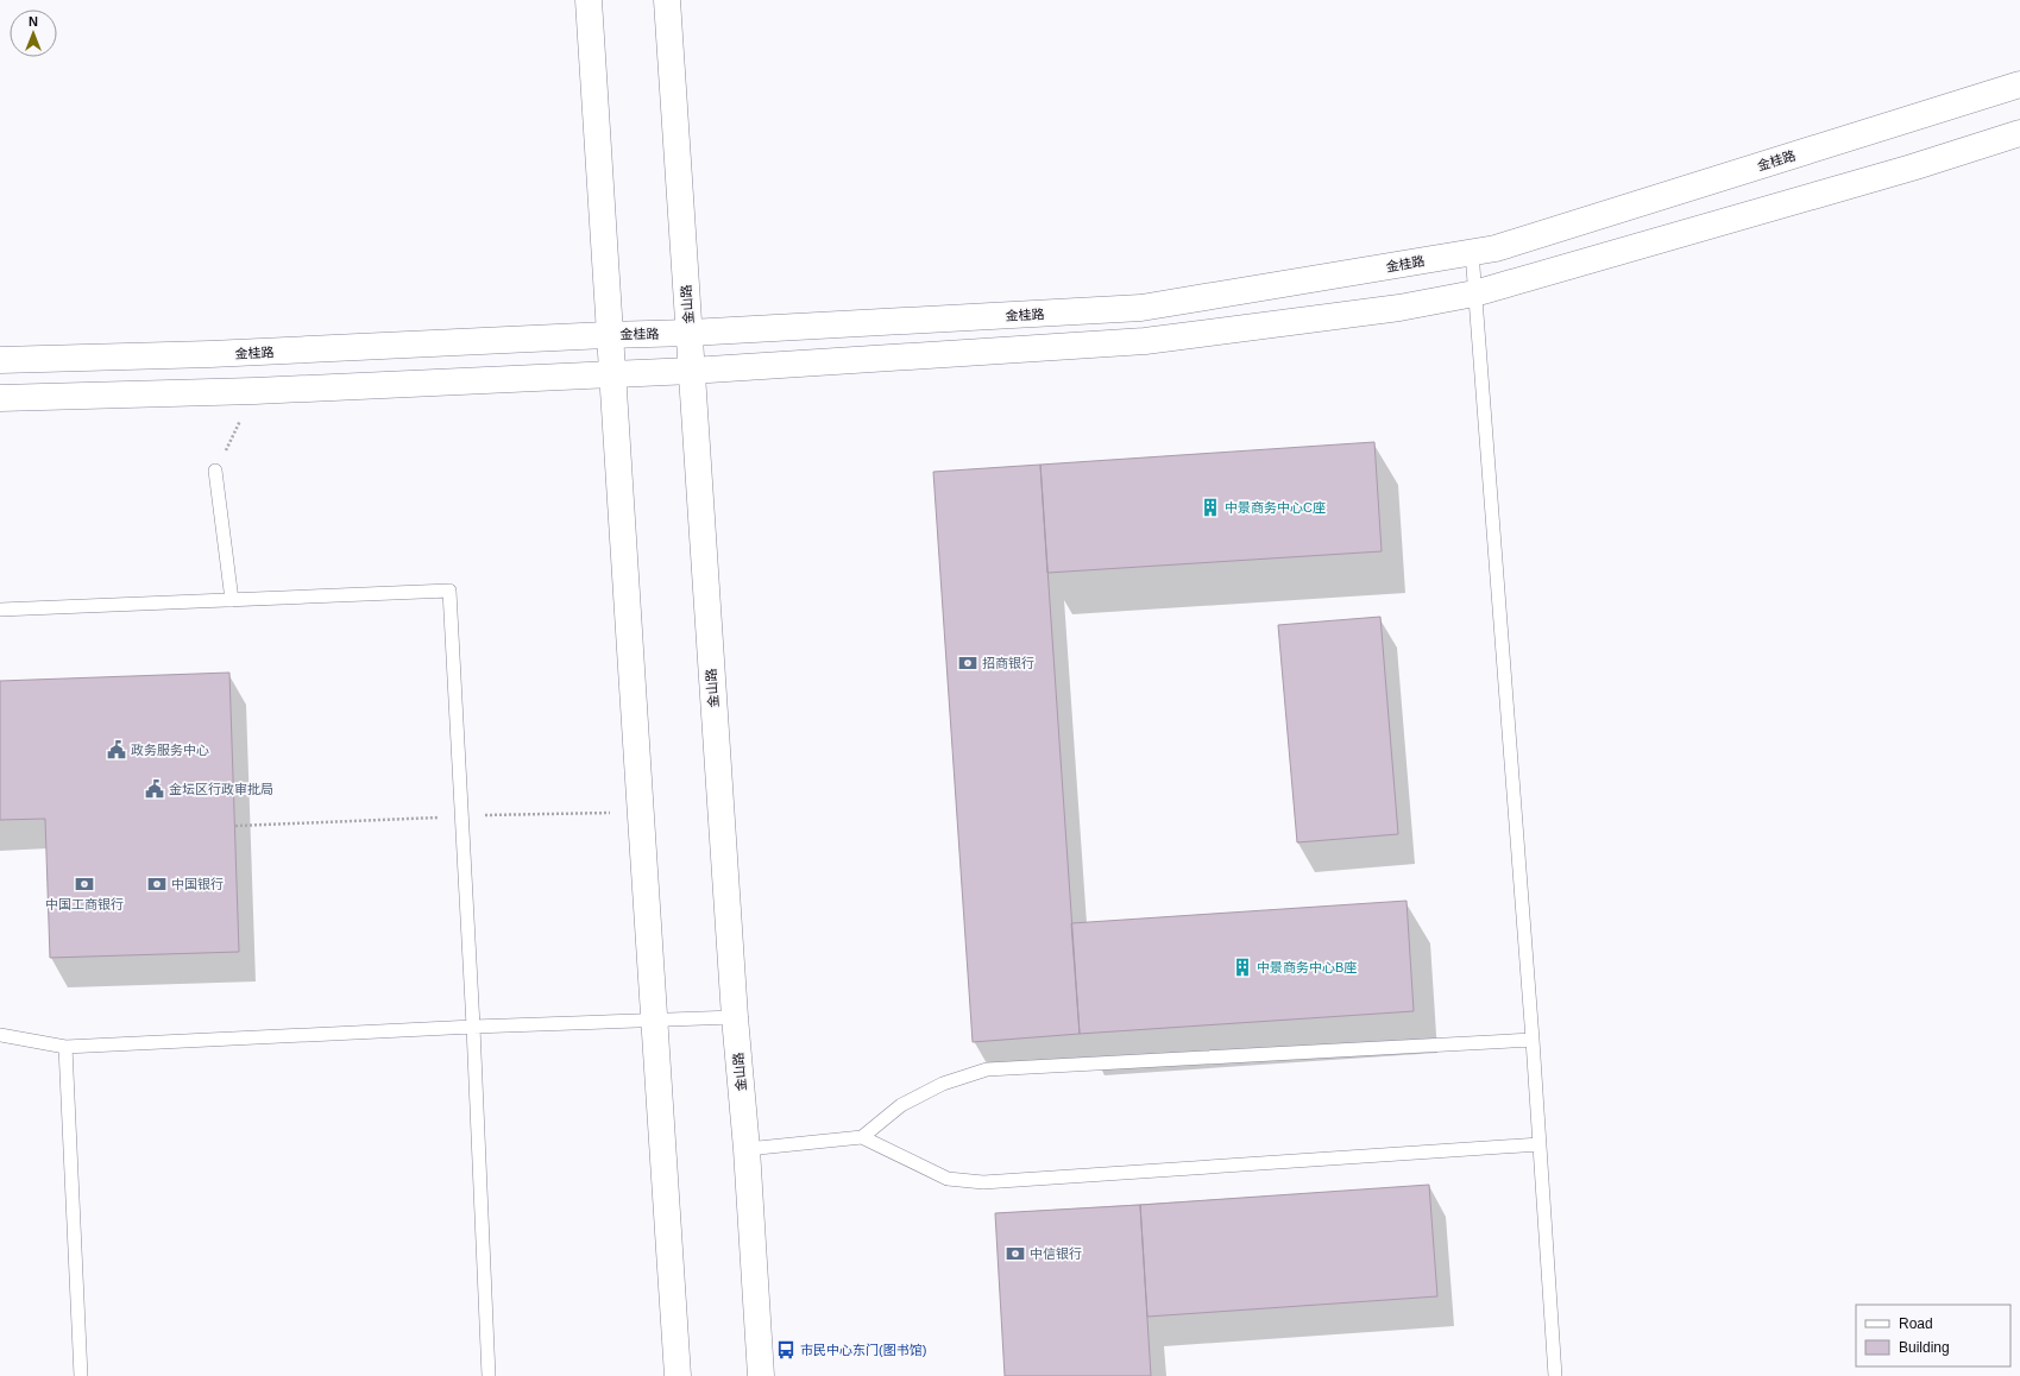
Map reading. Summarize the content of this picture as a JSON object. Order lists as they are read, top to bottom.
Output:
{
  "streets": {
    "main road": ["金桂路", "金山路"]
  },
  "crossings": [
    ["金桂路", "金山路"]
  ],
  "places": {
    "building": ["中景商务中心C座", "中景商务中心B座"],
    "bank": [
      "招商银行",
      "中国工商银行",
      "中国银行",
      "中信银行"
    ],
    "public building": ["政务服务中心", "金坛区行政审批局"],
    "bus stop": ["市民中心东门(图书馆)"]
  },
  "legend": ["Road", "Building"],
  "north": "top"
}
